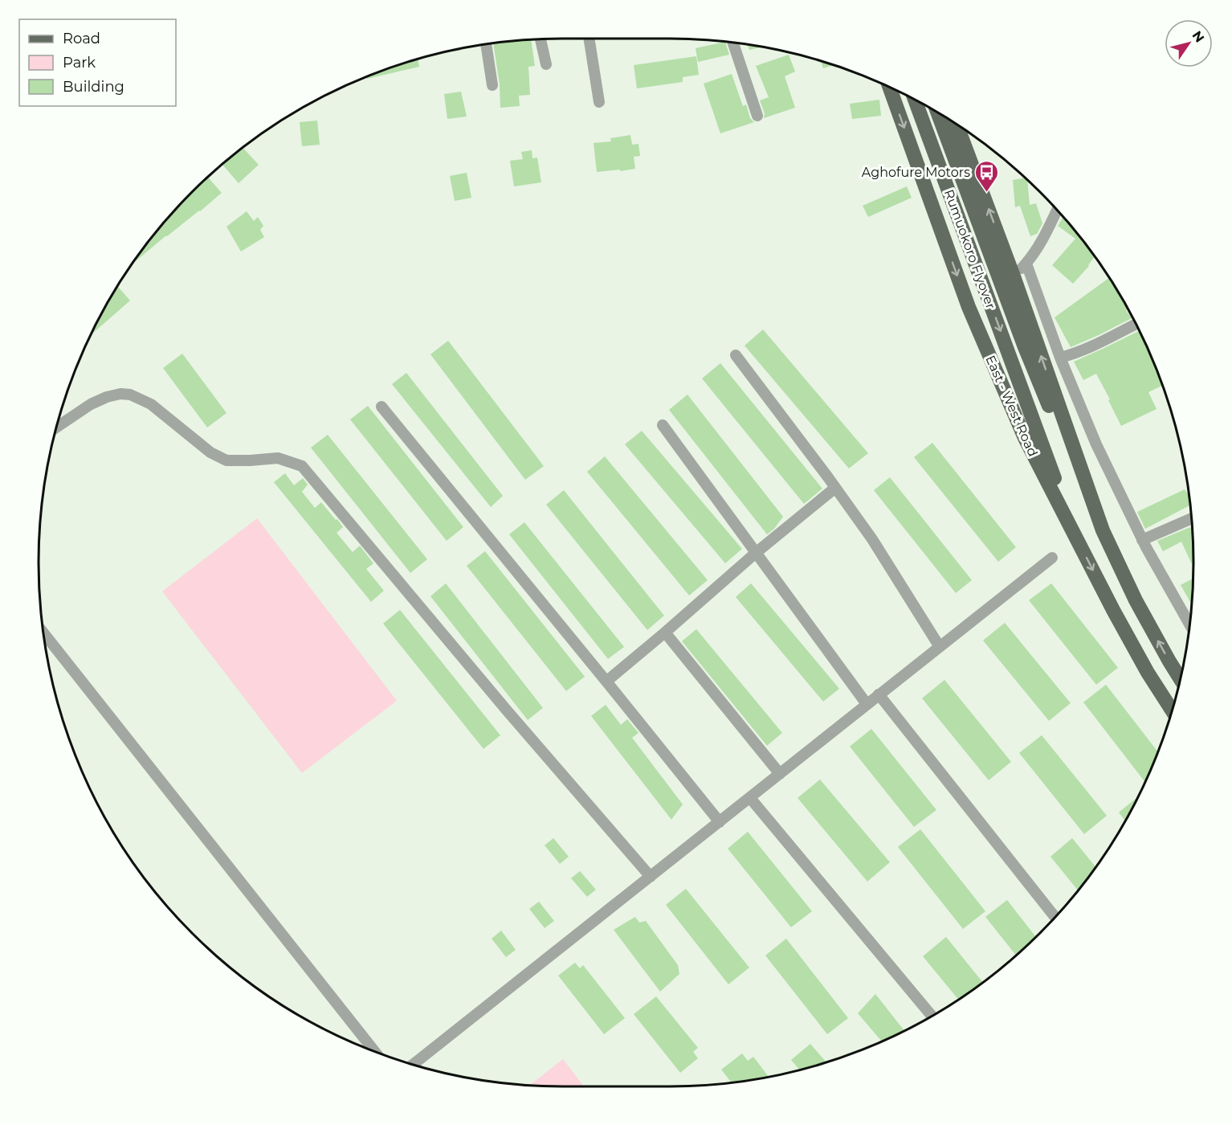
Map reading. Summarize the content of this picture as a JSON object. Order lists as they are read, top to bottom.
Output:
{
  "streets": {
    "main road": ["Rumuokoro Flyover", "East - West Road"]
  },
  "crossings": [
    ["Rumuokoro Flyover", "East - West Road"]
  ],
  "places": {
    "bus stop": ["Aghofure Motors"]
  },
  "legend": ["Road", "Park", "Building"],
  "north": "top right"
}
